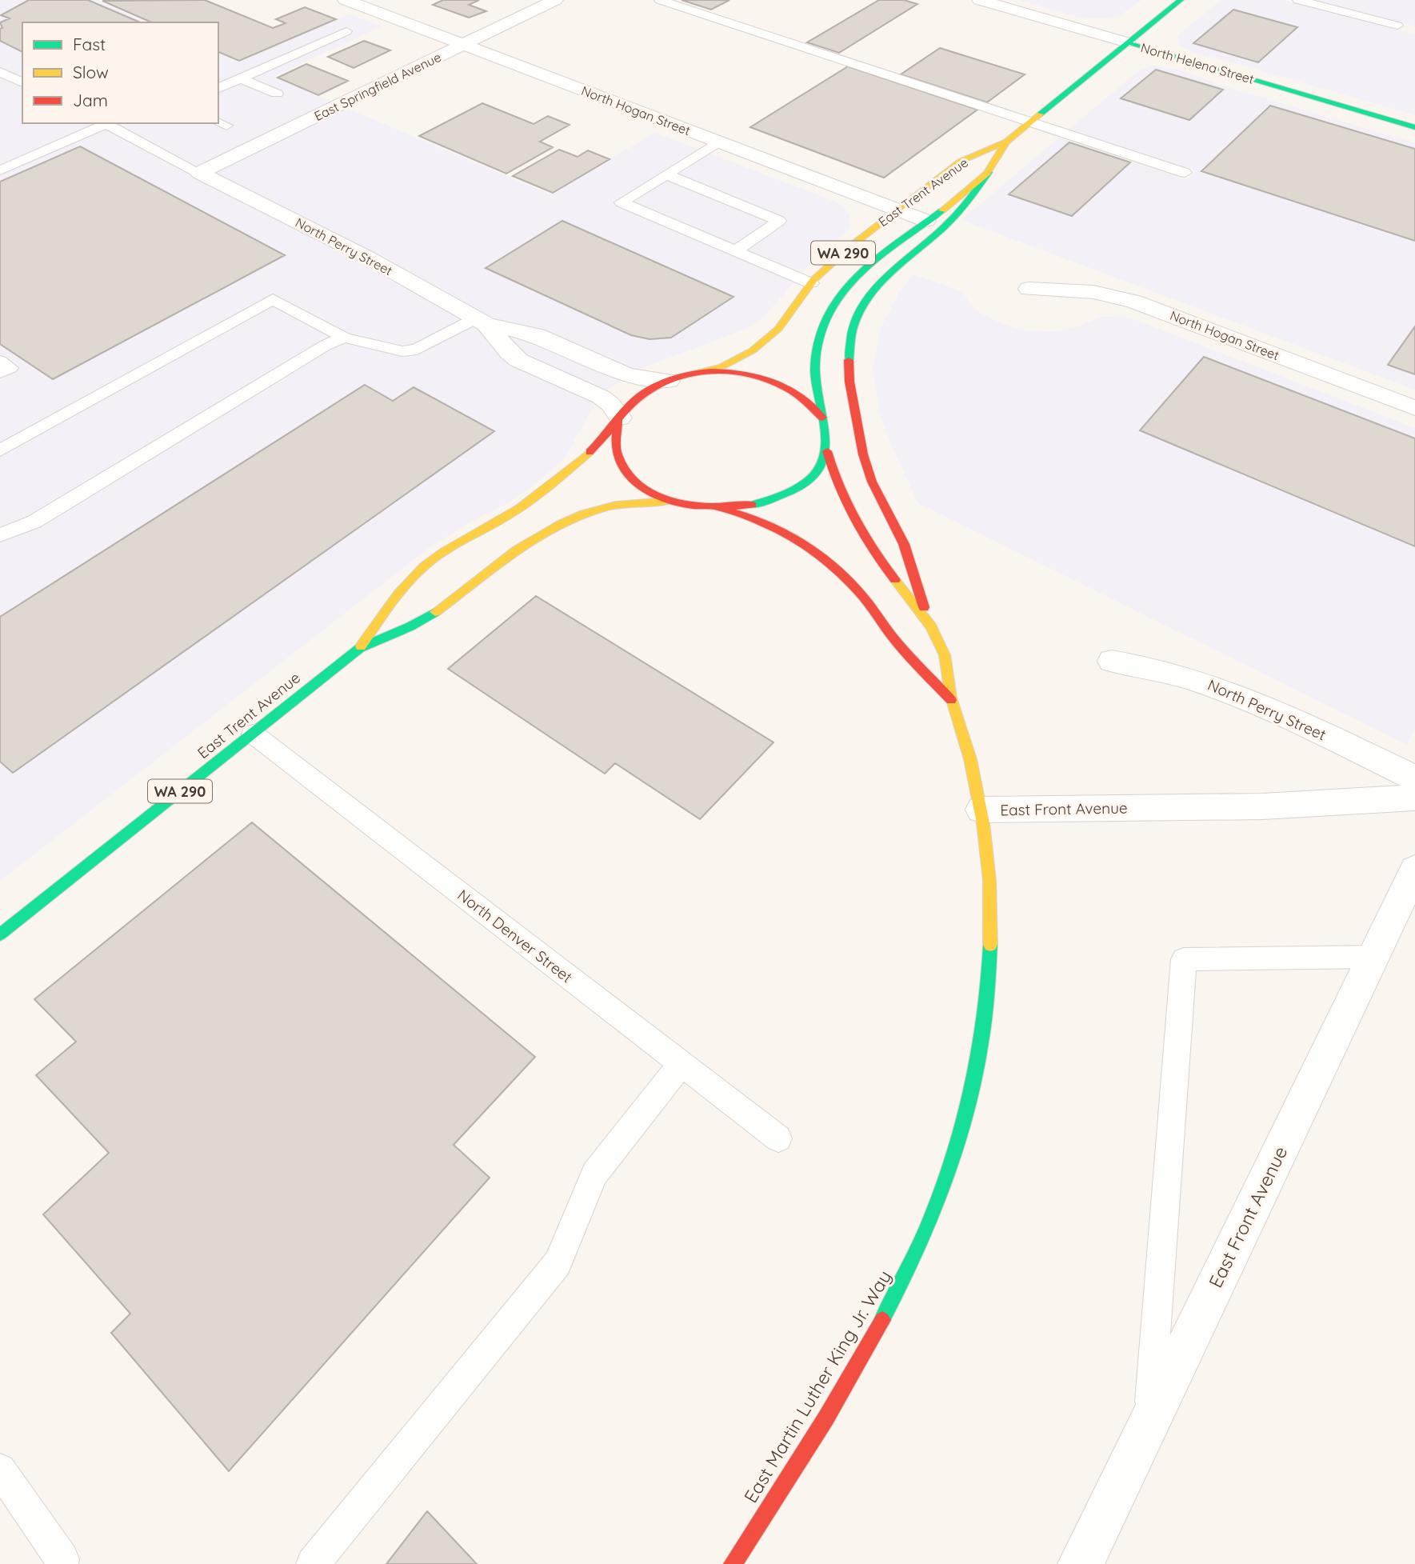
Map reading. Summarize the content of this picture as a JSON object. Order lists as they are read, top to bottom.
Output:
{
  "streets": {
    "main road": [
      "North Helena Street",
      "East Trent Avenue",
      "WA 290",
      "East Martin Luther King Jr. Way"
    ],
    "street": [
      "East Springfield Avenue",
      "North Hogan Street",
      "North Perry Street",
      "East Front Avenue"
    ],
    "lane": ["North Denver Street"]
  },
  "crossings": [
    ["North Helena Street", "East Trent Avenue"],
    ["East Springfield Avenue", "North Hogan Street"],
    ["East Springfield Avenue", "North Perry Street"],
    ["North Hogan Street", "East Trent Avenue"],
    ["East Trent Avenue", "North Perry Street"],
    ["East Trent Avenue", "WA 290"],
    ["East Trent Avenue", "North Denver Street"],
    ["East Trent Avenue", "East Martin Luther King Jr. Way"],
    ["North Perry Street", "WA 290"],
    ["North Perry Street", "East Martin Luther King Jr. Way"],
    ["WA 290", "East Martin Luther King Jr. Way"],
    ["East Front Avenue", "East Martin Luther King Jr. Way"]
  ],
  "legend": ["Fast", "Slow", "Jam"]
}
